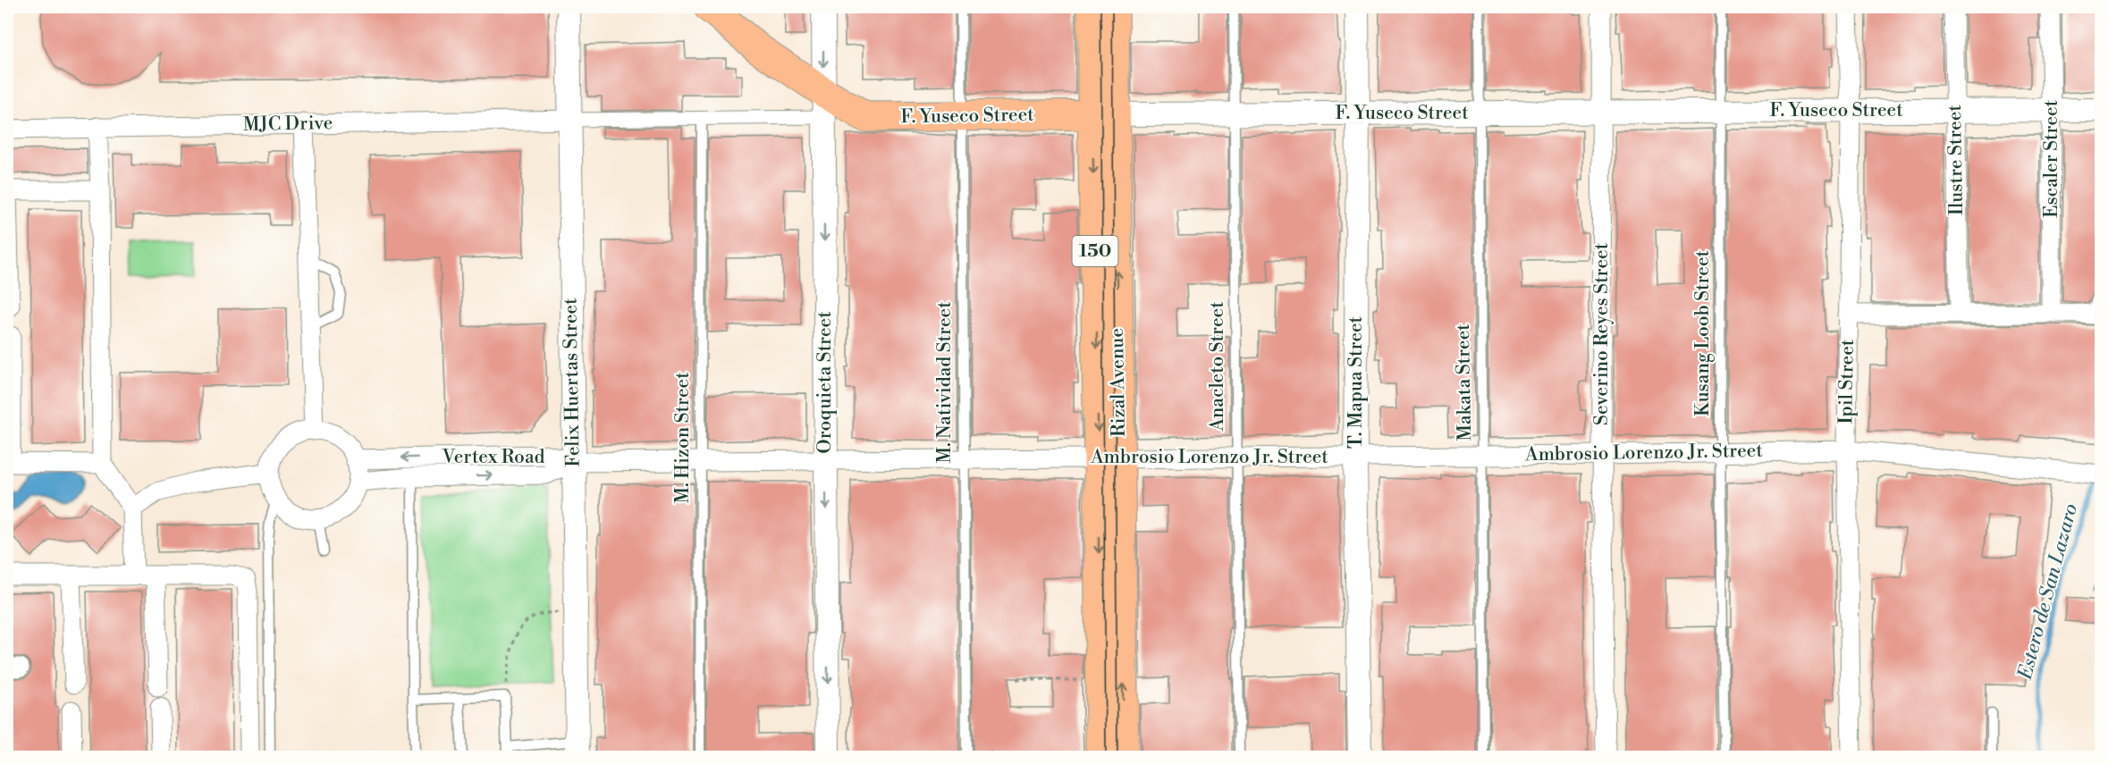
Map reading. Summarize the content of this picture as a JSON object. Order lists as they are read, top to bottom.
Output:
{
  "streets": {
    "main road": ["F. Yuseco Street", "150", "Rizal Avenue"],
    "street": [
      "MJC Drive",
      "Escaler Street",
      "Ilustre Street",
      "Severino Reyes Street",
      "Ipil Street",
      "Felix Huertas Street",
      "Oroquieta Street",
      "T. Mapua Street",
      "Ambrosio Lorenzo Jr. Street",
      "Vertex Road"
    ],
    "lane": [
      "Kusang Loob Street",
      "Anacleto Street",
      "M. Natividad Street",
      "Makata Street",
      "M. Hizon Street"
    ]
  },
  "crossings": [
    ["F. Yuseco Street", "Escaler Street"],
    ["F. Yuseco Street", "Ilustre Street"],
    ["F. Yuseco Street", "Kusang Loob Street"],
    ["F. Yuseco Street", "Severino Reyes Street"],
    ["F. Yuseco Street", "Anacleto Street"],
    ["F. Yuseco Street", "Ipil Street"],
    ["F. Yuseco Street", "Oroquieta Street"],
    ["F. Yuseco Street", "M. Natividad Street"],
    ["F. Yuseco Street", "Rizal Avenue"],
    ["F. Yuseco Street", "T. Mapua Street"],
    ["F. Yuseco Street", "Makata Street"],
    ["MJC Drive", "Felix Huertas Street"],
    ["Kusang Loob Street", "Ambrosio Lorenzo Jr. Street"],
    ["Severino Reyes Street", "Ambrosio Lorenzo Jr. Street"],
    ["Anacleto Street", "Ambrosio Lorenzo Jr. Street"],
    ["Ipil Street", "Ambrosio Lorenzo Jr. Street"],
    ["Felix Huertas Street", "Ambrosio Lorenzo Jr. Street"],
    ["Felix Huertas Street", "Vertex Road"],
    ["Oroquieta Street", "Ambrosio Lorenzo Jr. Street"],
    ["M. Natividad Street", "Ambrosio Lorenzo Jr. Street"],
    ["Rizal Avenue", "Ambrosio Lorenzo Jr. Street"],
    ["T. Mapua Street", "Ambrosio Lorenzo Jr. Street"],
    ["Makata Street", "Ambrosio Lorenzo Jr. Street"],
    ["M. Hizon Street", "Ambrosio Lorenzo Jr. Street"],
    ["Ambrosio Lorenzo Jr. Street", "Vertex Road"]
  ],
  "one_way": ["Oroquieta Street"],
  "water": ["Estero de San Lazaro"]
}
